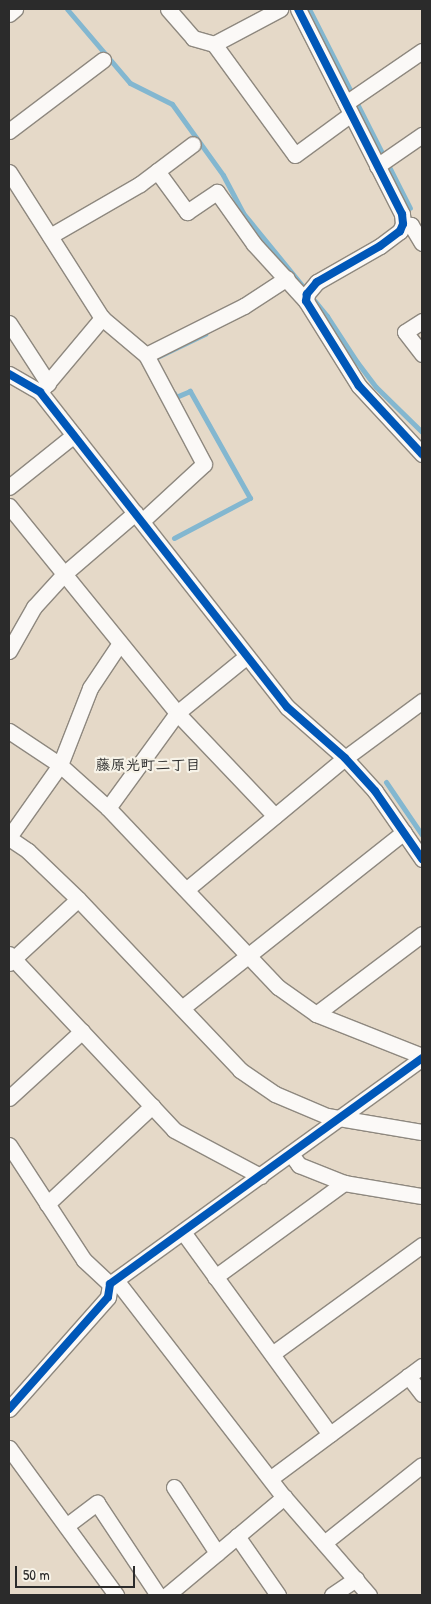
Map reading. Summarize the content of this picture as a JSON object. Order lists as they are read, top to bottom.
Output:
{
  "districts": ["藤原光町二丁目"],
  "scale_bar": "50 m"
}
